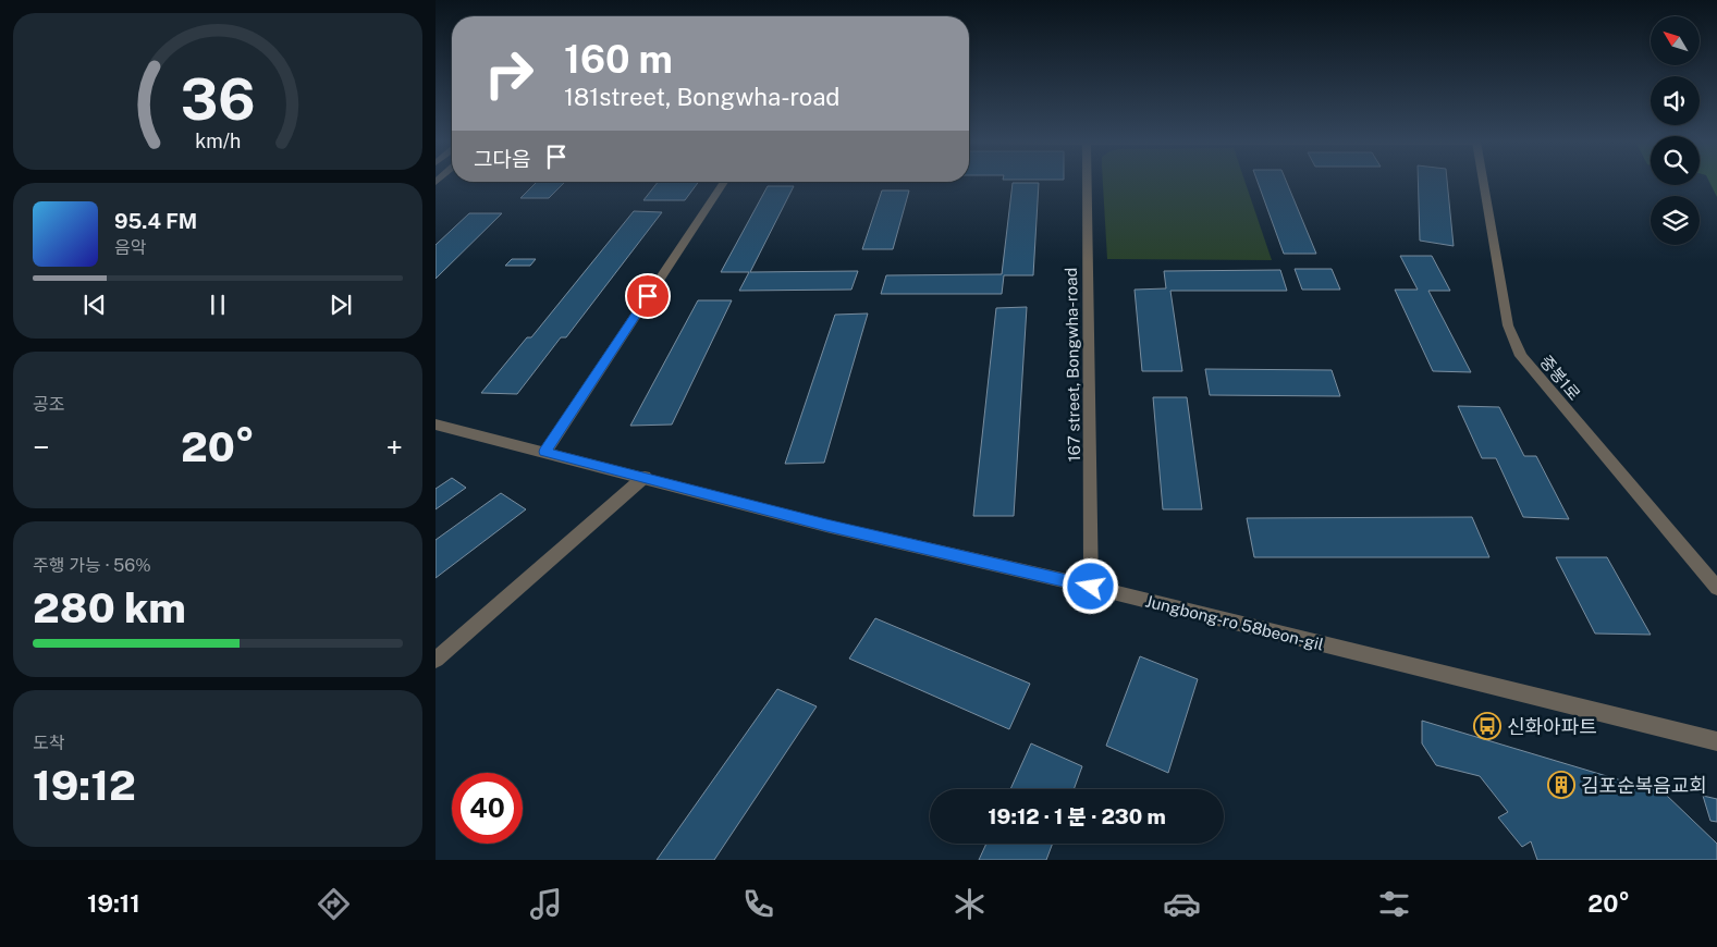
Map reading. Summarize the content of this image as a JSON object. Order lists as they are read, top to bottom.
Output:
{
  "streets": {
    "street": ["167 street, Bongwha-road", "중봉1로", "Jungbong-ro 58beon-gil"]
  },
  "crossings": [
    ["167 street, Bongwha-road", "Jungbong-ro 58beon-gil"]
  ],
  "places": {
    "bus stop": ["신화아파트"],
    "building": ["김포순복음교회"]
  },
  "north": "top left",
  "page": {
    "turn": ["160 m", "181street, Bongwha-road"],
    "then": "그다음",
    "song": ["95.4 FM", "음악"],
    "tile": [
      "공조",
      ["주행 가능 · 56%", "280 km"],
      ["도착", "19:12"]
    ],
    "heat": ["−", "20°", "+"],
    "limit": "40",
    "trip": "19:12 · 1 분 · 230 m",
    "tabs": ["19:11", "20°"],
    "gauge": ["36", "km/h"]
  }
}
